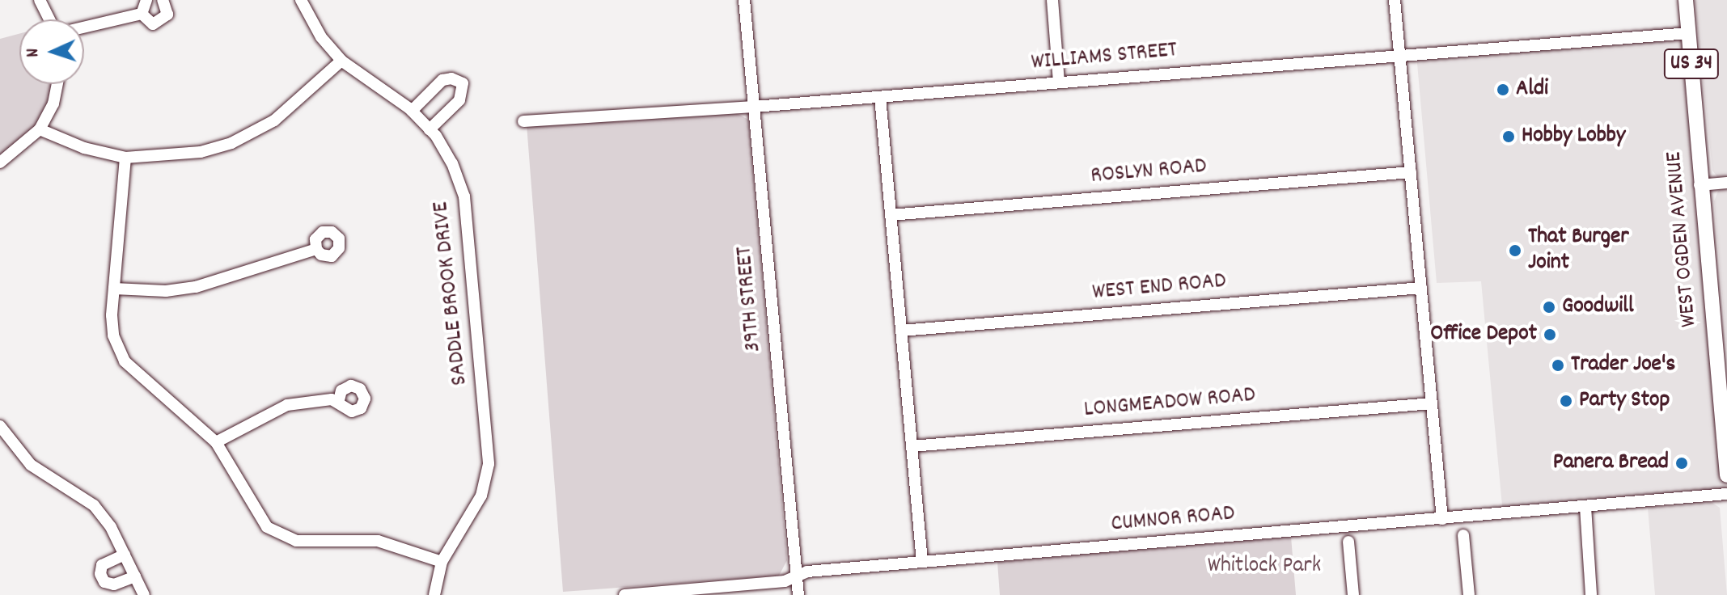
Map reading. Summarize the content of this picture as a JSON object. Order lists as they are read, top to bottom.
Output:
{
  "streets": {
    "main road": ["US 34", "WEST OGDEN AVENUE"],
    "street": [
      "WILLIAMS STREET",
      "ROSLYN ROAD",
      "WEST END ROAD",
      "SADDLE BROOK DRIVE",
      "39TH STREET",
      "LONGMEADOW ROAD",
      "CUMNOR ROAD"
    ]
  },
  "crossings": [
    ["WILLIAMS STREET", "WEST OGDEN AVENUE"],
    ["WILLIAMS STREET", "39TH STREET"],
    ["39TH STREET", "CUMNOR ROAD"]
  ],
  "parks": ["Whitlock Park"],
  "places": [
    "Aldi",
    "Hobby Lobby",
    "That Burger Joint",
    "Goodwill",
    "Office Depot",
    "Trader Joe's",
    "Party Stop",
    "Panera Bread"
  ],
  "north": "left"
}
